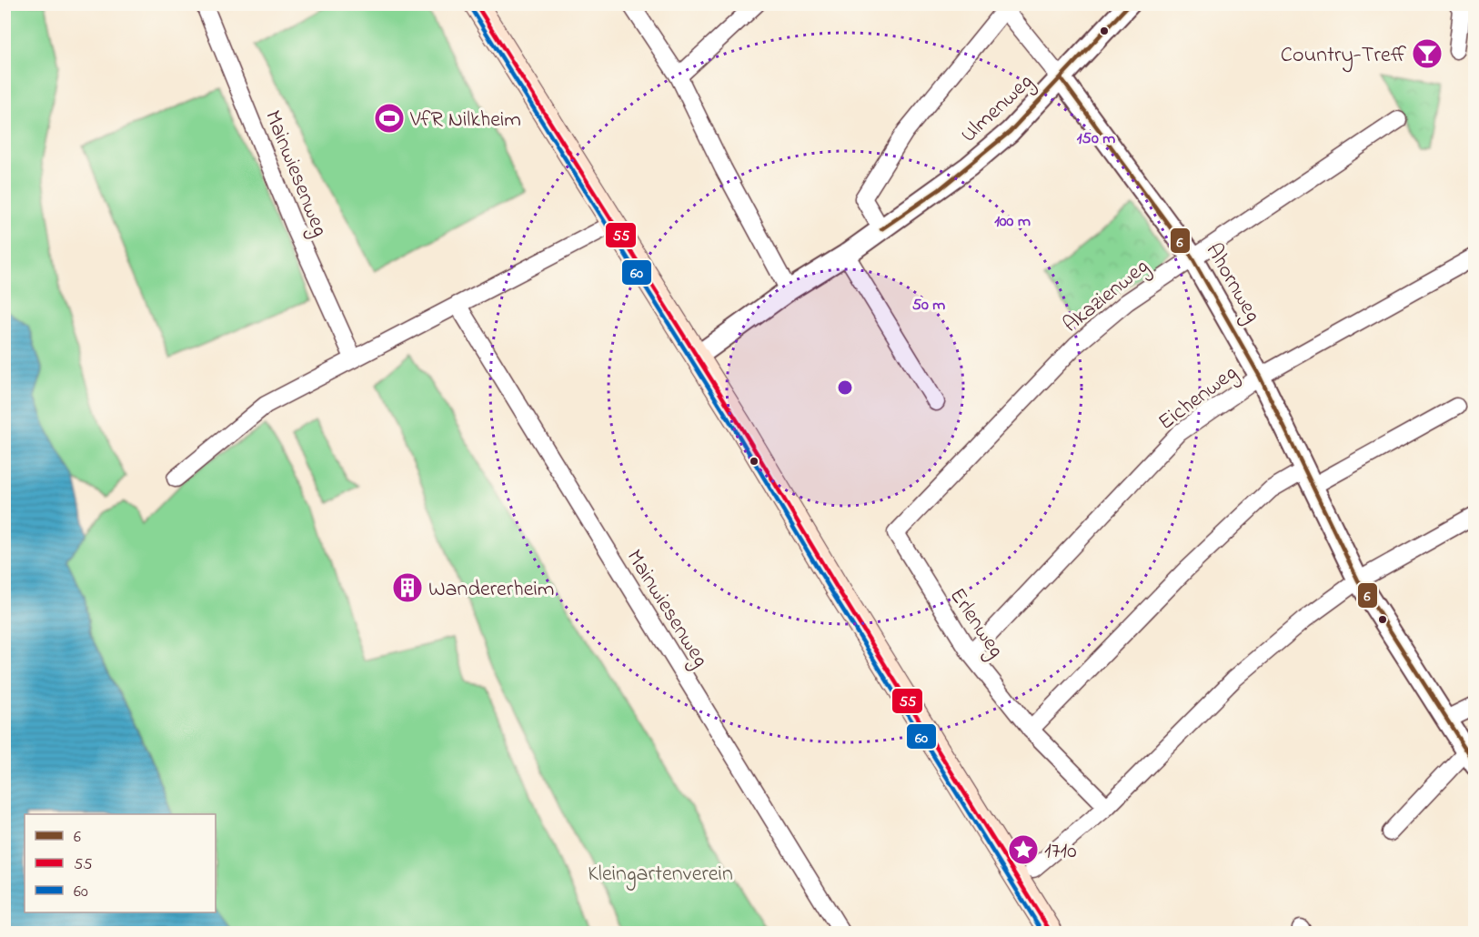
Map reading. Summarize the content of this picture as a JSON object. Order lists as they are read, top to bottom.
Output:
{
  "streets": {
    "street": [
      "Ulmenweg",
      "Mainwiesenweg",
      "Ahornweg",
      "Akazienweg",
      "Eichenweg",
      "Erlenweg"
    ]
  },
  "crossings": [
    ["Ulmenweg", "Ahornweg"],
    ["Ahornweg", "Akazienweg"],
    ["Ahornweg", "Eichenweg"],
    ["Akazienweg", "Erlenweg"],
    ["Eichenweg", "Erlenweg"]
  ],
  "parks": ["Kleingartenverein"],
  "places": {
    "bar": ["Country-Treff"],
    "sports": ["VfR Nilkheim"],
    "building": ["Wandererheim"],
    "place": ["1710"]
  },
  "lines": ["transit line 6", "transit line 55", "transit line 60"],
  "legend": ["6", "55", "60"],
  "rings": ["150 m", "100 m", "50 m"]
}
